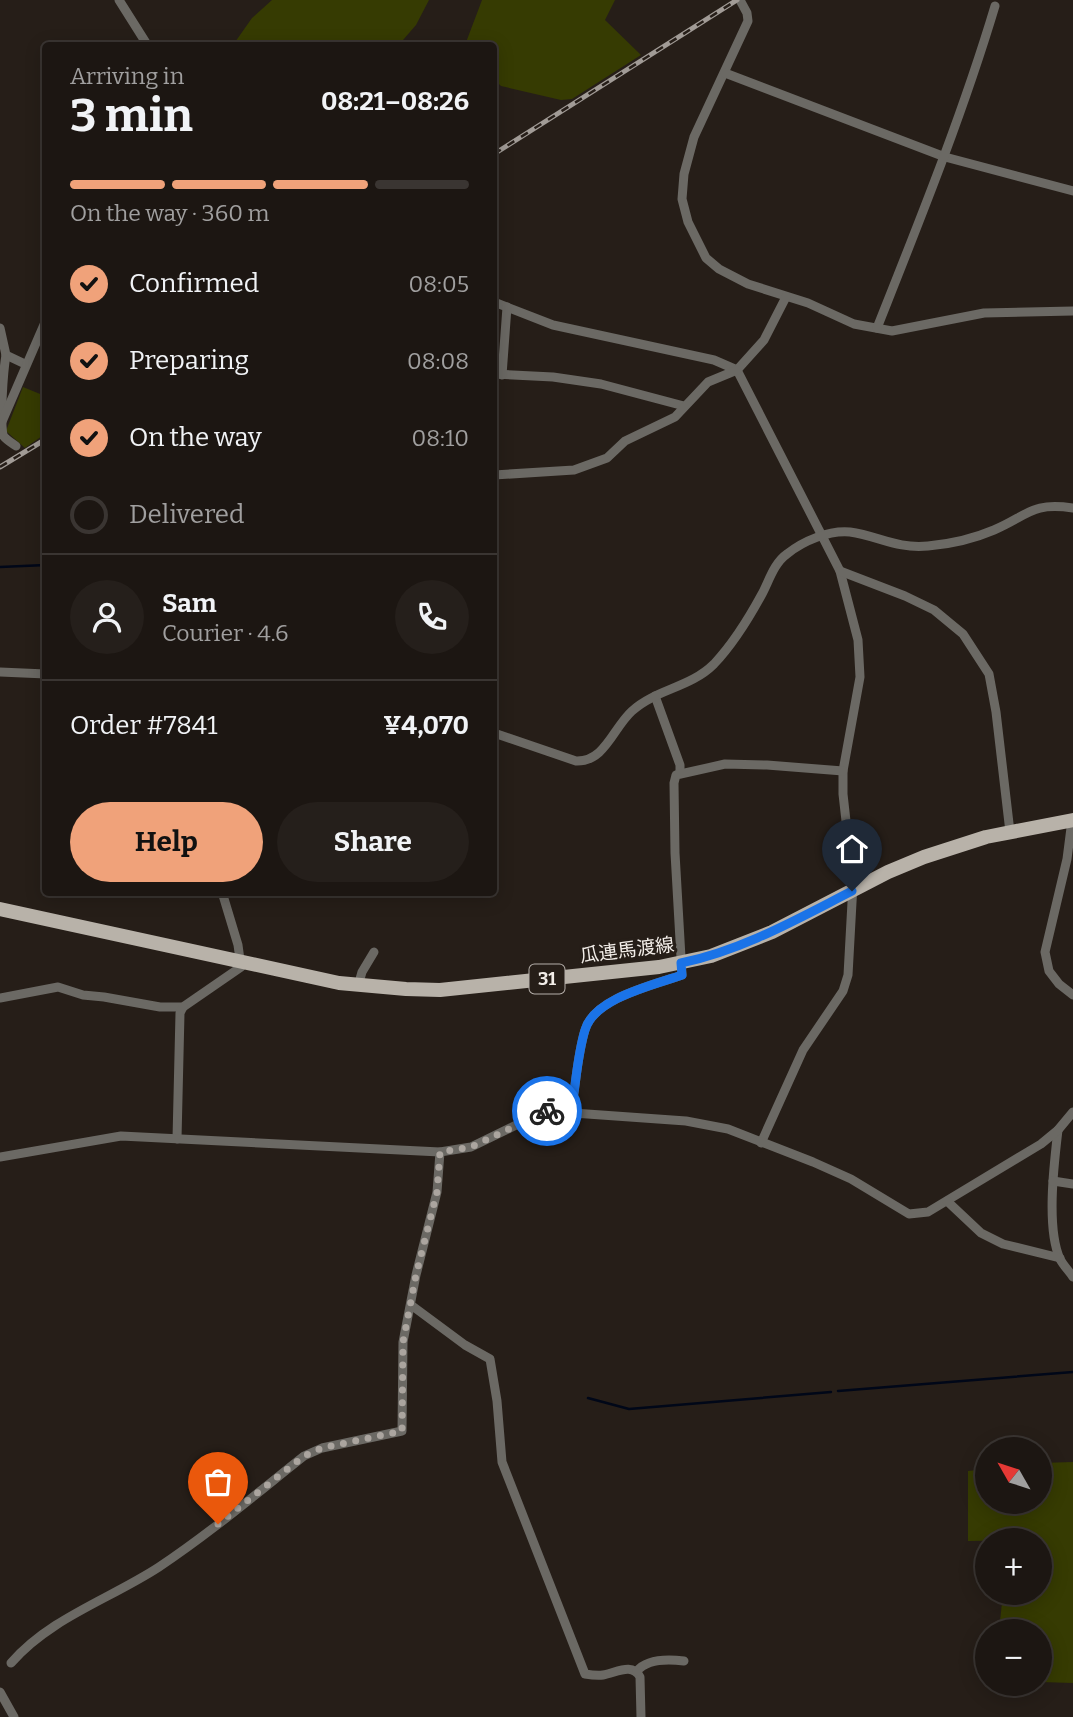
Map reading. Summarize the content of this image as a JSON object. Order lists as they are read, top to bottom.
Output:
{
  "streets": {
    "main road": ["瓜連馬渡線", "31"]
  },
  "north": "top left",
  "page": {
    "heading": ["3 min", "Arriving in", "08:21–08:26"],
    "panel": [
      "Sam",
      "Courier · 4.6",
      "Order #7841",
      "¥4,070"
    ],
    "bar": "On the way · 360 m",
    "list": [
      ["Confirmed", "08:05"],
      ["Preparing", "08:08"],
      ["On the way", "08:10"],
      "Delivered"
    ],
    "buttons": ["Help", "Share"],
    "map_buttons": ["+", "−"]
  }
}
